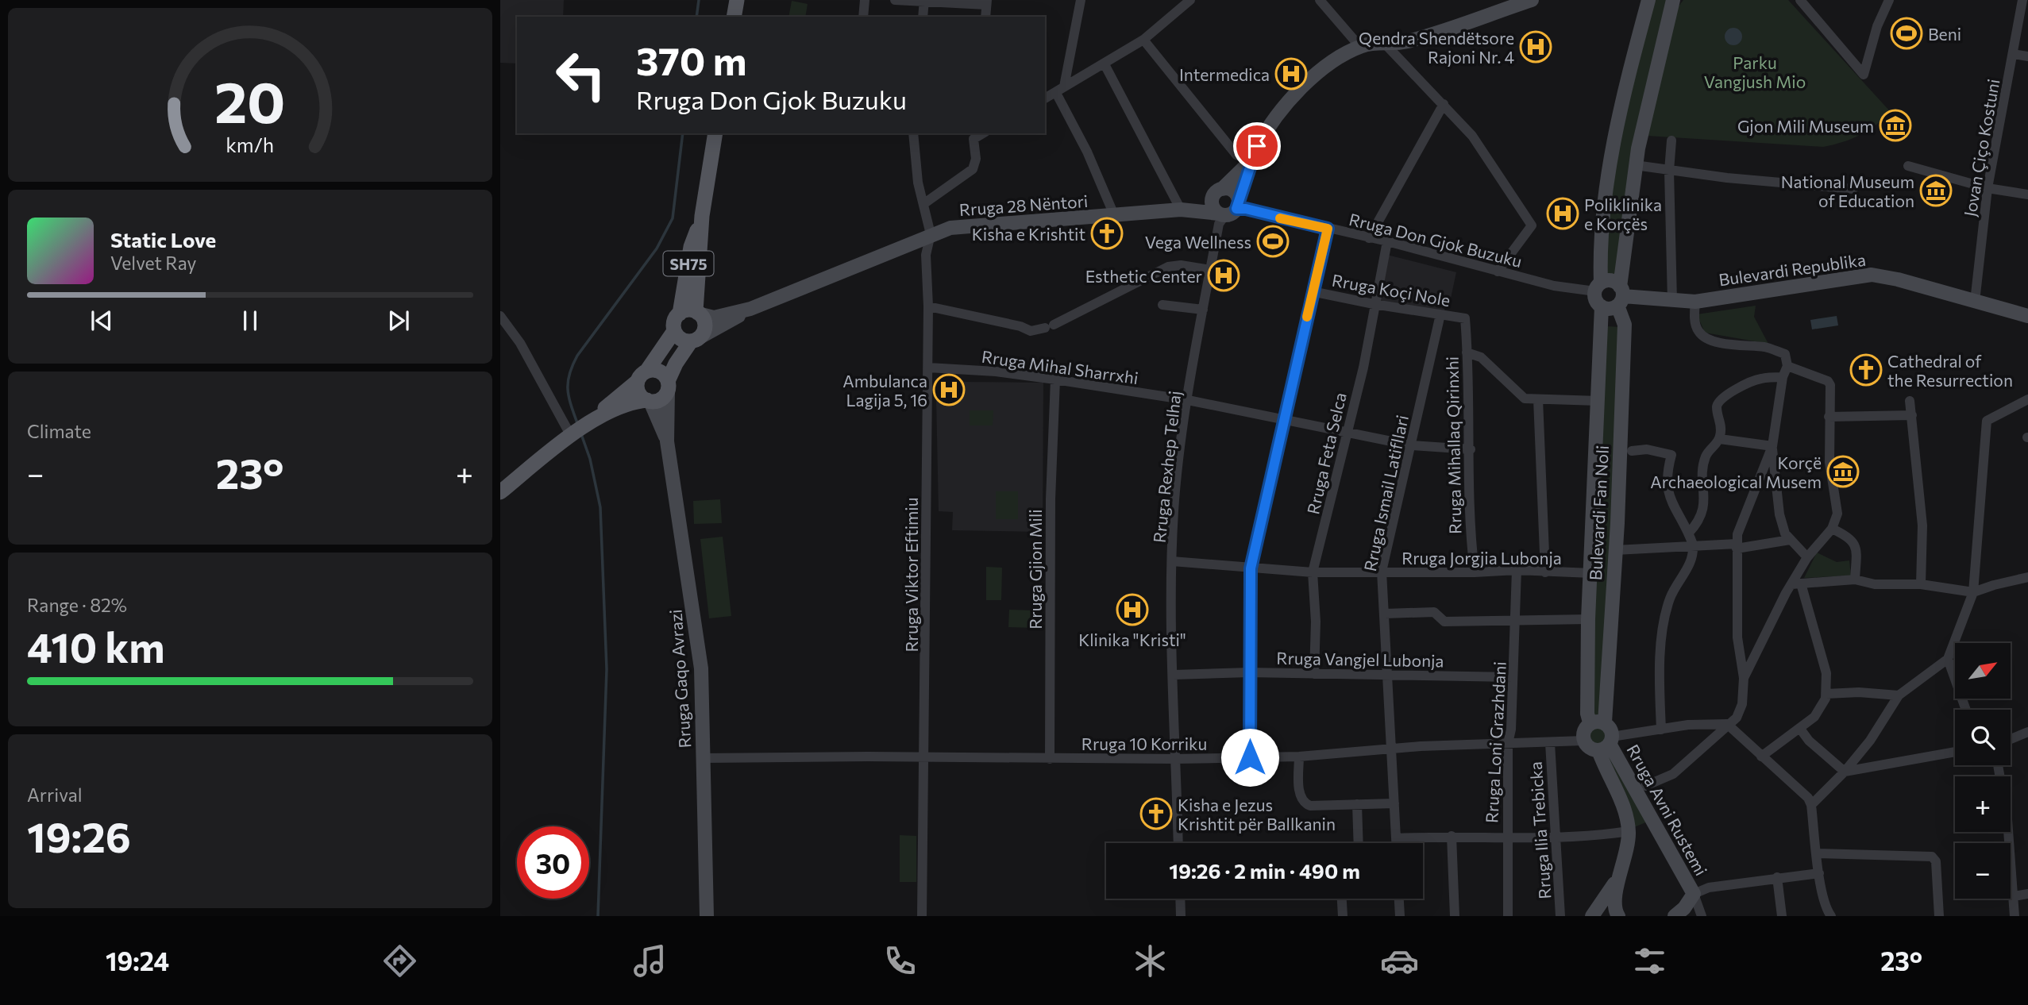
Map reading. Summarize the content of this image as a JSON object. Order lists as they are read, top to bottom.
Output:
{
  "streets": {
    "main road": [
      "Rruga 28 Nëntori",
      "SH75",
      "Bulevardi Republika",
      "Bulevardi Fan Noli",
      "Rruga Gaqo Avrazi",
      "Rruga Avni Rustemi"
    ],
    "street": [
      "Jovan Çiço Kostuni",
      "Rruga Don Gjok Buzuku",
      "Rruga Koçi Nole",
      "Rruga Mihal Sharrxhi",
      "Rruga Mihallaq Qirinxhi",
      "Rruga Feta Selca",
      "Rruga Rexhep Telhaj",
      "Rruga Ismail Latifllari",
      "Rruga Jorgjia Lubonja",
      "Rruga Gjion Mili",
      "Rruga Viktor Eftimiu",
      "Rruga Vangjel Lubonja",
      "Rruga Loni Grazhdani",
      "Rruga 10 Korriku",
      "Rruga Ilia Trebicka"
    ]
  },
  "crossings": [
    ["Jovan Çiço Kostuni", "Bulevardi Republika"],
    ["Rruga 28 Nëntori", "Rruga Don Gjok Buzuku"],
    ["Rruga 28 Nëntori", "SH75"],
    ["Rruga 28 Nëntori", "Rruga Rexhep Telhaj"],
    ["Rruga 28 Nëntori", "Rruga Viktor Eftimiu"],
    ["Rruga Don Gjok Buzuku", "Bulevardi Republika"],
    ["Rruga Don Gjok Buzuku", "Rruga Feta Selca"],
    ["Rruga Don Gjok Buzuku", "Rruga Rexhep Telhaj"],
    ["Rruga Don Gjok Buzuku", "Bulevardi Fan Noli"],
    ["SH75", "Rruga Gaqo Avrazi"],
    ["Bulevardi Republika", "Bulevardi Fan Noli"],
    ["Rruga Koçi Nole", "Rruga Mihallaq Qirinxhi"],
    ["Rruga Koçi Nole", "Rruga Feta Selca"],
    ["Rruga Koçi Nole", "Rruga Ismail Latifllari"],
    ["Rruga Mihal Sharrxhi", "Rruga Mihallaq Qirinxhi"],
    ["Rruga Mihal Sharrxhi", "Rruga Feta Selca"],
    ["Rruga Mihal Sharrxhi", "Rruga Rexhep Telhaj"],
    ["Rruga Mihal Sharrxhi", "Rruga Ismail Latifllari"],
    ["Rruga Mihal Sharrxhi", "Rruga Gjion Mili"],
    ["Rruga Mihal Sharrxhi", "Rruga Viktor Eftimiu"],
    ["Rruga Mihallaq Qirinxhi", "Rruga Jorgjia Lubonja"],
    ["Rruga Feta Selca", "Rruga Jorgjia Lubonja"],
    ["Rruga Feta Selca", "Rruga Vangjel Lubonja"],
    ["Rruga Rexhep Telhaj", "Rruga Jorgjia Lubonja"],
    ["Rruga Rexhep Telhaj", "Rruga Vangjel Lubonja"],
    ["Rruga Rexhep Telhaj", "Rruga 10 Korriku"],
    ["Rruga Ismail Latifllari", "Rruga Jorgjia Lubonja"],
    ["Rruga Ismail Latifllari", "Rruga Vangjel Lubonja"],
    ["Rruga Ismail Latifllari", "Rruga 10 Korriku"],
    ["Bulevardi Fan Noli", "Rruga Jorgjia Lubonja"],
    ["Bulevardi Fan Noli", "Rruga 10 Korriku"],
    ["Bulevardi Fan Noli", "Rruga Avni Rustemi"],
    ["Rruga Jorgjia Lubonja", "Rruga Loni Grazhdani"],
    ["Rruga Gjion Mili", "Rruga 10 Korriku"],
    ["Rruga Viktor Eftimiu", "Rruga 10 Korriku"],
    ["Rruga Vangjel Lubonja", "Rruga Loni Grazhdani"],
    ["Rruga Gaqo Avrazi", "Rruga 10 Korriku"],
    ["Rruga Loni Grazhdani", "Rruga 10 Korriku"],
    ["Rruga 10 Korriku", "Rruga Avni Rustemi"],
    ["Rruga 10 Korriku", "Rruga Ilia Trebicka"]
  ],
  "parks": ["Parku Vangjush Mio"],
  "places": {
    "sports": ["Beni", "Vega Wellness"],
    "hospital": [
      "Qendra Shendëtsore Rajoni Nr. 4",
      "Intermedica",
      "Poliklinika e Korçës",
      "Esthetic Center",
      "Ambulanca Lagija 5, 16",
      "Klinika \"Kristi\""
    ],
    "museum": ["Gjon Mili Museum", "National Museum of Education", "Korçë Archaeological Musem"],
    "church": ["Kisha e Krishtit", "Cathedral of the Resurrection", "Kisha e Jezus Krishtit për Ballkanin"]
  },
  "north": "top right",
  "page": {
    "turn": ["370 m", "Rruga Don Gjok Buzuku"],
    "song": ["Static Love", "Velvet Ray"],
    "tile": [
      "Climate",
      ["Range · 82%", "410 km"],
      ["Arrival", "19:26"]
    ],
    "heat": ["−", "23°", "+"],
    "map_buttons": ["+", "−"],
    "limit": "30",
    "trip": "19:26 · 2 min · 490 m",
    "tabs": ["19:24", "23°"],
    "gauge": ["20", "km/h"]
  }
}
